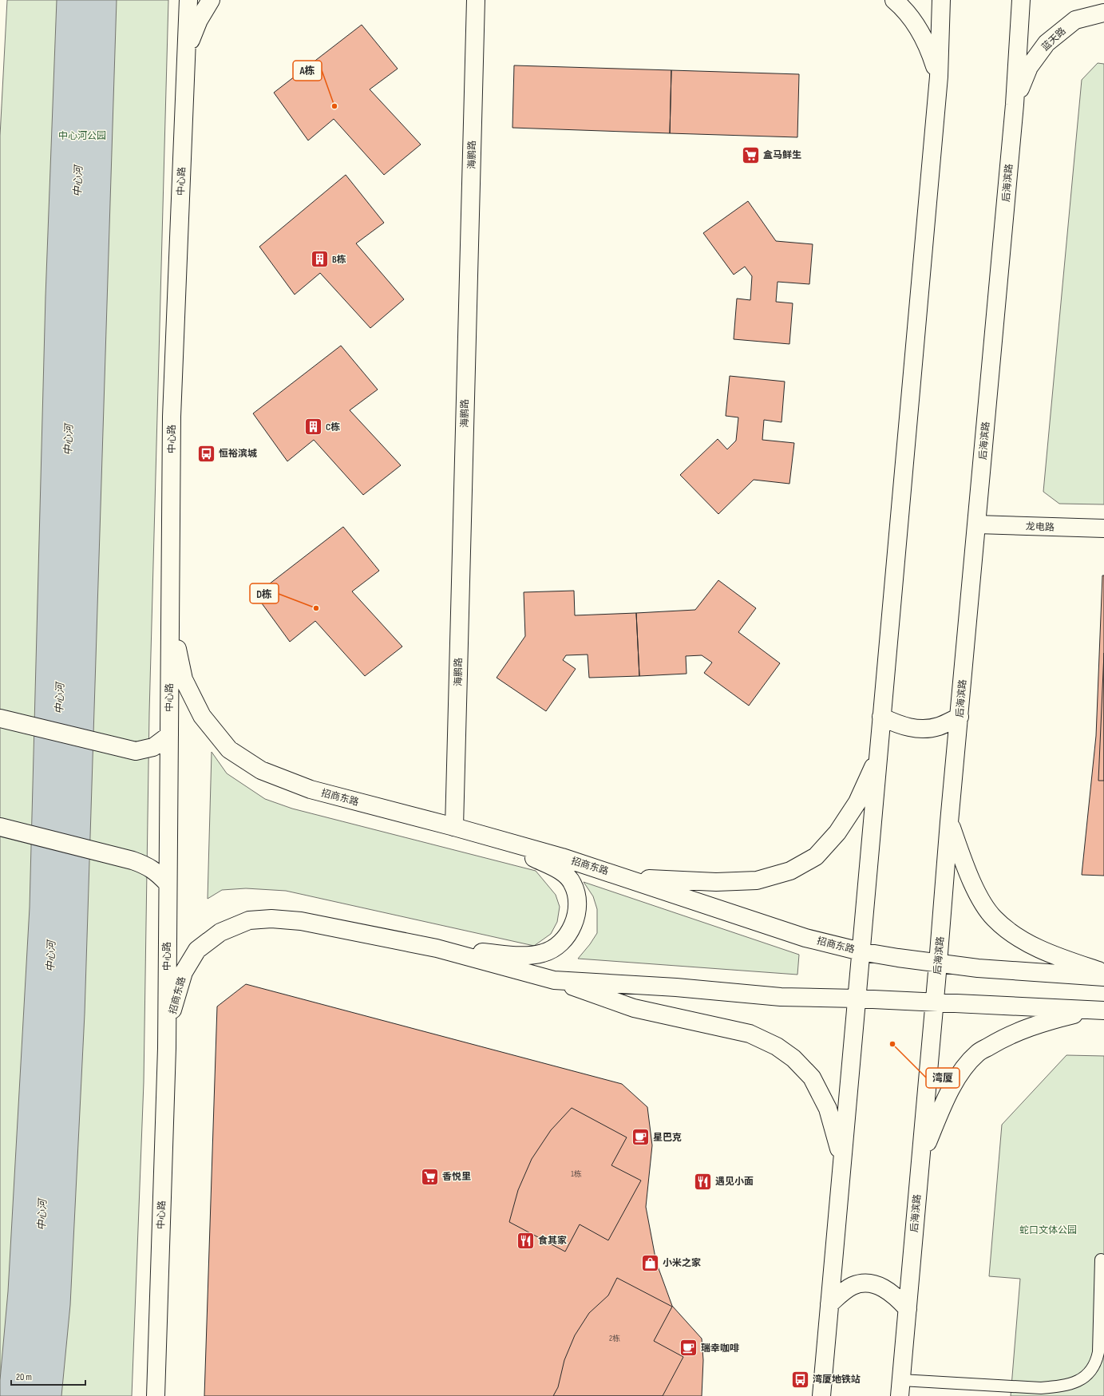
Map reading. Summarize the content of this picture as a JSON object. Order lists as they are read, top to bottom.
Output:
{
  "streets": {
    "main road": [
      "蓝天路",
      "海鹏路",
      "中心路",
      "后海滨路",
      "龙电路",
      "招商东路"
    ]
  },
  "crossings": [
    ["蓝天路", "后海滨路"],
    ["海鹏路", "招商东路"],
    ["中心路", "招商东路"],
    ["后海滨路", "龙电路"],
    ["后海滨路", "招商东路"]
  ],
  "water": ["中心河"],
  "parks": ["中心河公园", "蛇口文体公园"],
  "places": {
    "other": ["A栋", "D栋", "湾厦"],
    "supermarket": ["盒马鲜生", "香悦里"],
    "building": ["B栋", "C栋"],
    "bus stop": ["恒裕滨城", "湾厦地铁站"],
    "cafe": ["星巴克", "瑞幸咖啡"],
    "restaurant": ["遇见小面", "食其家"],
    "shop": ["小米之家"]
  },
  "house_numbers": ["1栋", "2栋"],
  "scale_bar": "20 m"
}
